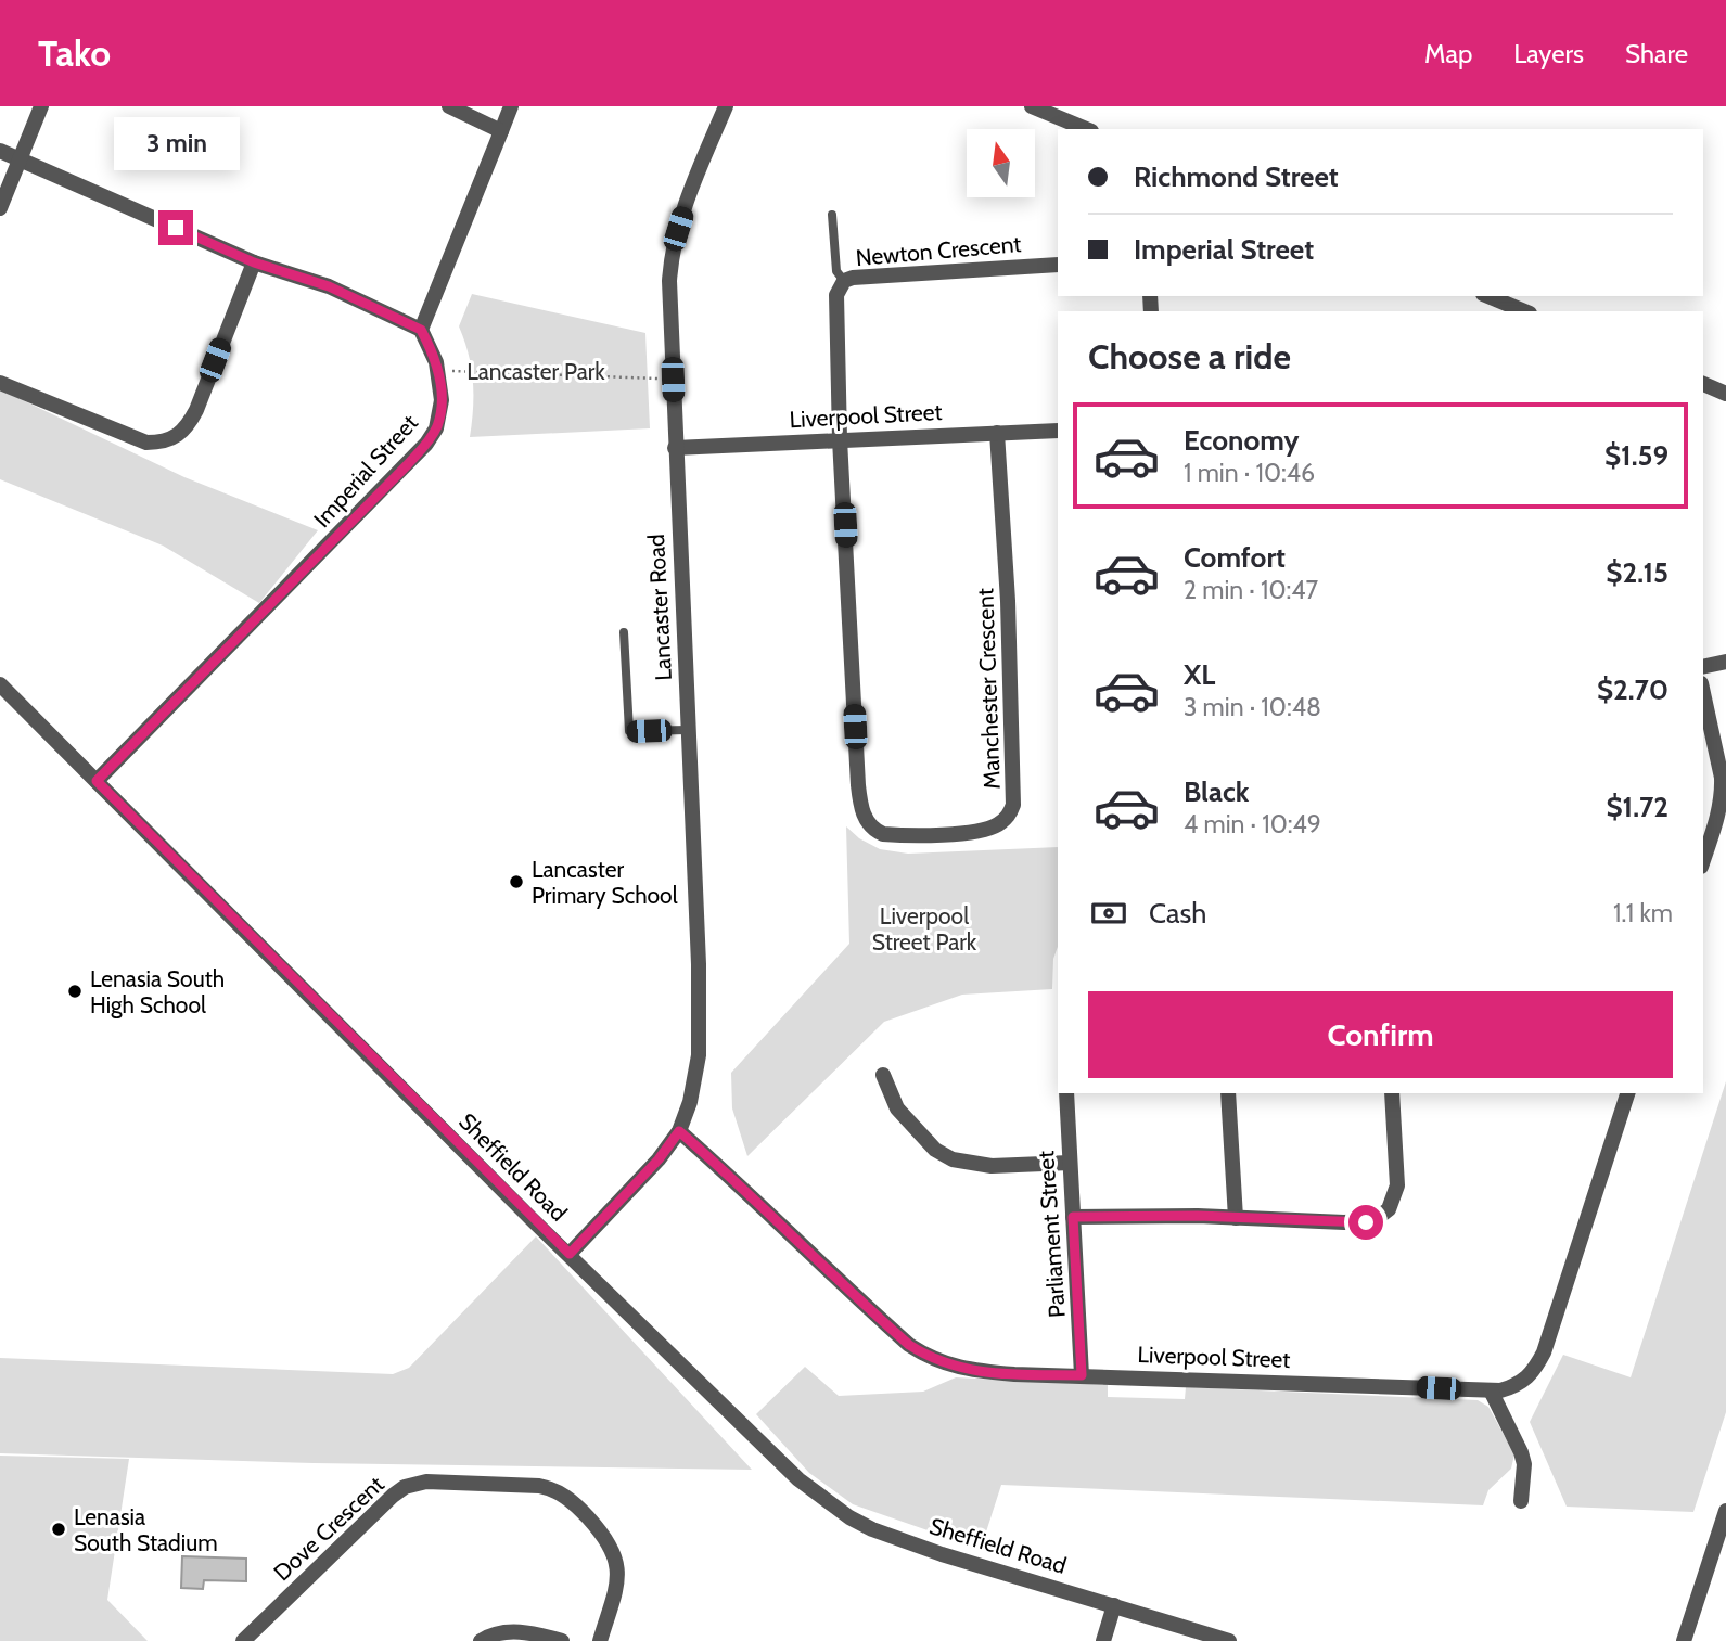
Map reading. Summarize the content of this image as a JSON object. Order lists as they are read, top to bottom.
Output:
{
  "streets": {
    "street": [
      "Newton Crescent",
      "Liverpool Street",
      "Imperial Street",
      "Lancaster Road",
      "Manchester Crescent",
      "Sheffield Road",
      "Parliament Street",
      "Dove Crescent"
    ]
  },
  "crossings": [
    ["Newton Crescent", "Liverpool Street"],
    ["Newton Crescent", "Manchester Crescent"],
    ["Liverpool Street", "Lancaster Road"],
    ["Liverpool Street", "Manchester Crescent"],
    ["Liverpool Street", "Parliament Street"],
    ["Imperial Street", "Sheffield Road"],
    ["Lancaster Road", "Sheffield Road"]
  ],
  "parks": ["Lancaster Park", "Liverpool Street Park"],
  "places": ["Lancaster Primary School", "Lenasia South High School", "Lenasia South Stadium"],
  "north": "top",
  "page": {
    "header": "Tako",
    "nav": ["Map", "Layers", "Share"],
    "bubble": "3 min",
    "banner": ["Richmond Street", "Imperial Street"],
    "heading": "Choose a ride",
    "list": [
      {
        "name": "Economy",
        "note": "1 min · 10:46",
        "value": "$1.59"
      },
      {
        "name": "Comfort",
        "note": "2 min · 10:47",
        "value": "$2.15"
      },
      {
        "name": "XL",
        "note": "3 min · 10:48",
        "value": "$2.70"
      },
      {
        "name": "Black",
        "note": "4 min · 10:49",
        "value": "$1.72"
      }
    ],
    "pay": ["Cash", "1.1 km"],
    "buttons": "Confirm"
  }
}
